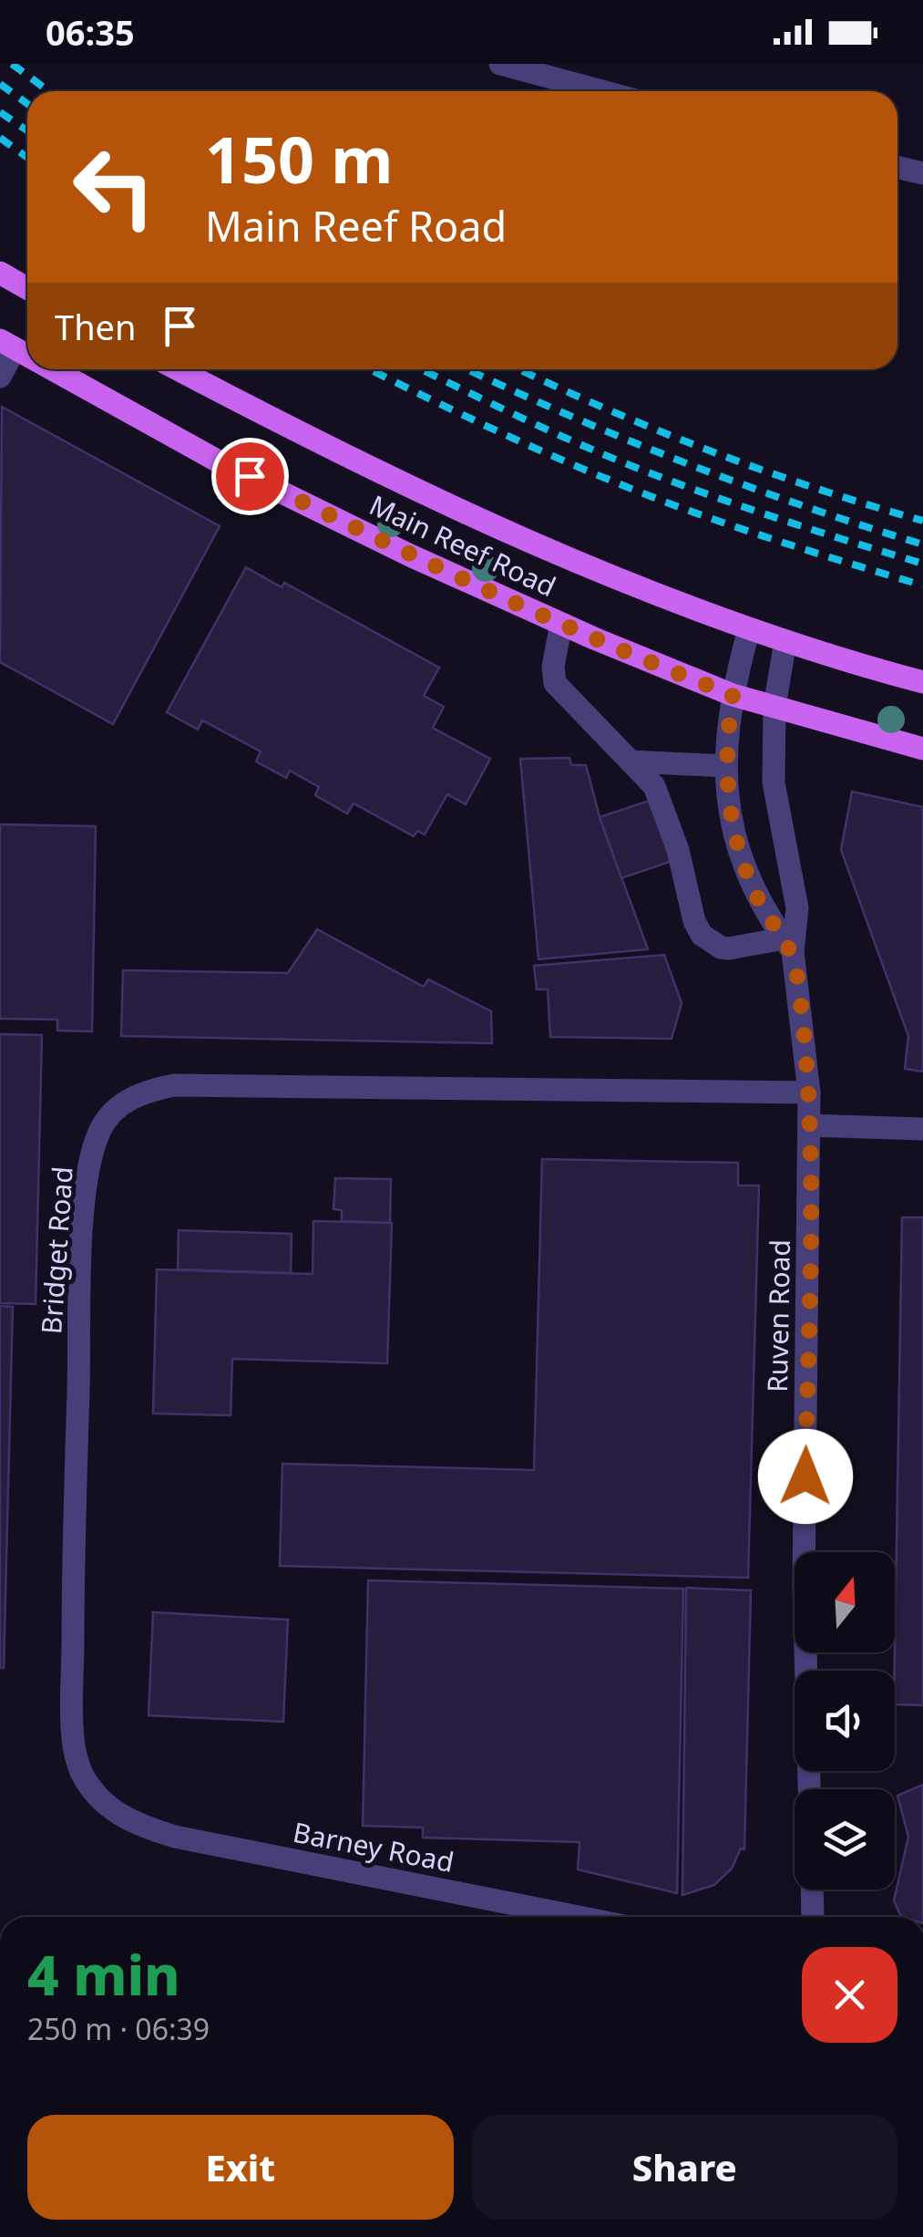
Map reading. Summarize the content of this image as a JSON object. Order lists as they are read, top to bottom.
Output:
{
  "streets": {
    "main road": ["Main Reef Road"],
    "street": ["Bridget Road", "Ruven Road", "Barney Road"]
  },
  "crossings": [
    ["Main Reef Road", "Ruven Road"],
    ["Bridget Road", "Ruven Road"],
    ["Bridget Road", "Barney Road"]
  ],
  "north": "top",
  "page": {
    "status": "06:35",
    "turn": ["150 m", "Main Reef Road"],
    "then": "Then",
    "heading": ["4 min", "250 m · 06:39"],
    "buttons": ["Exit", "Share"]
  }
}
